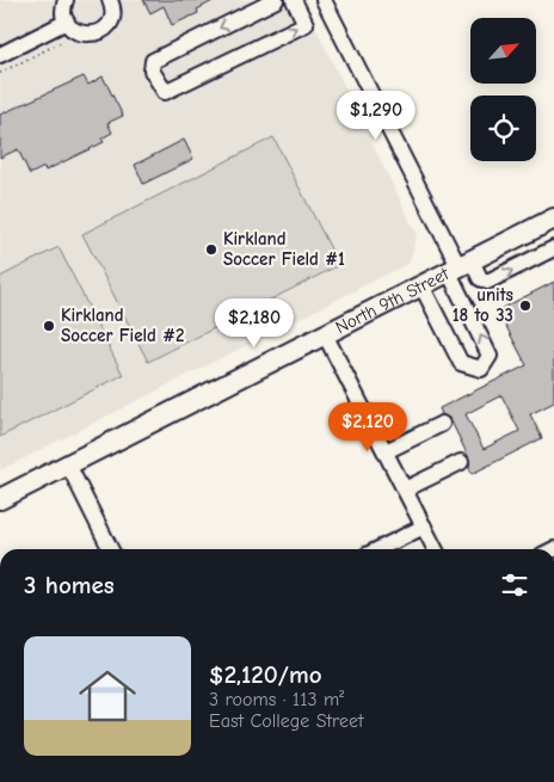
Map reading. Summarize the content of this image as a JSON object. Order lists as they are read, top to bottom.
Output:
{
  "streets": {
    "main road": ["North 9th Street"]
  },
  "places": ["Kirkland Soccer Field #1", "units 18 to 33", "Kirkland Soccer Field #2"],
  "north": "top right",
  "page": {
    "price": ["$1,290", "$2,180", "$2,120"],
    "heading": "3 homes",
    "list": [
      {
        "name": "$2,120/mo",
        "note": "3 rooms · 113 m² · East College Street"
      }
    ]
  }
}
